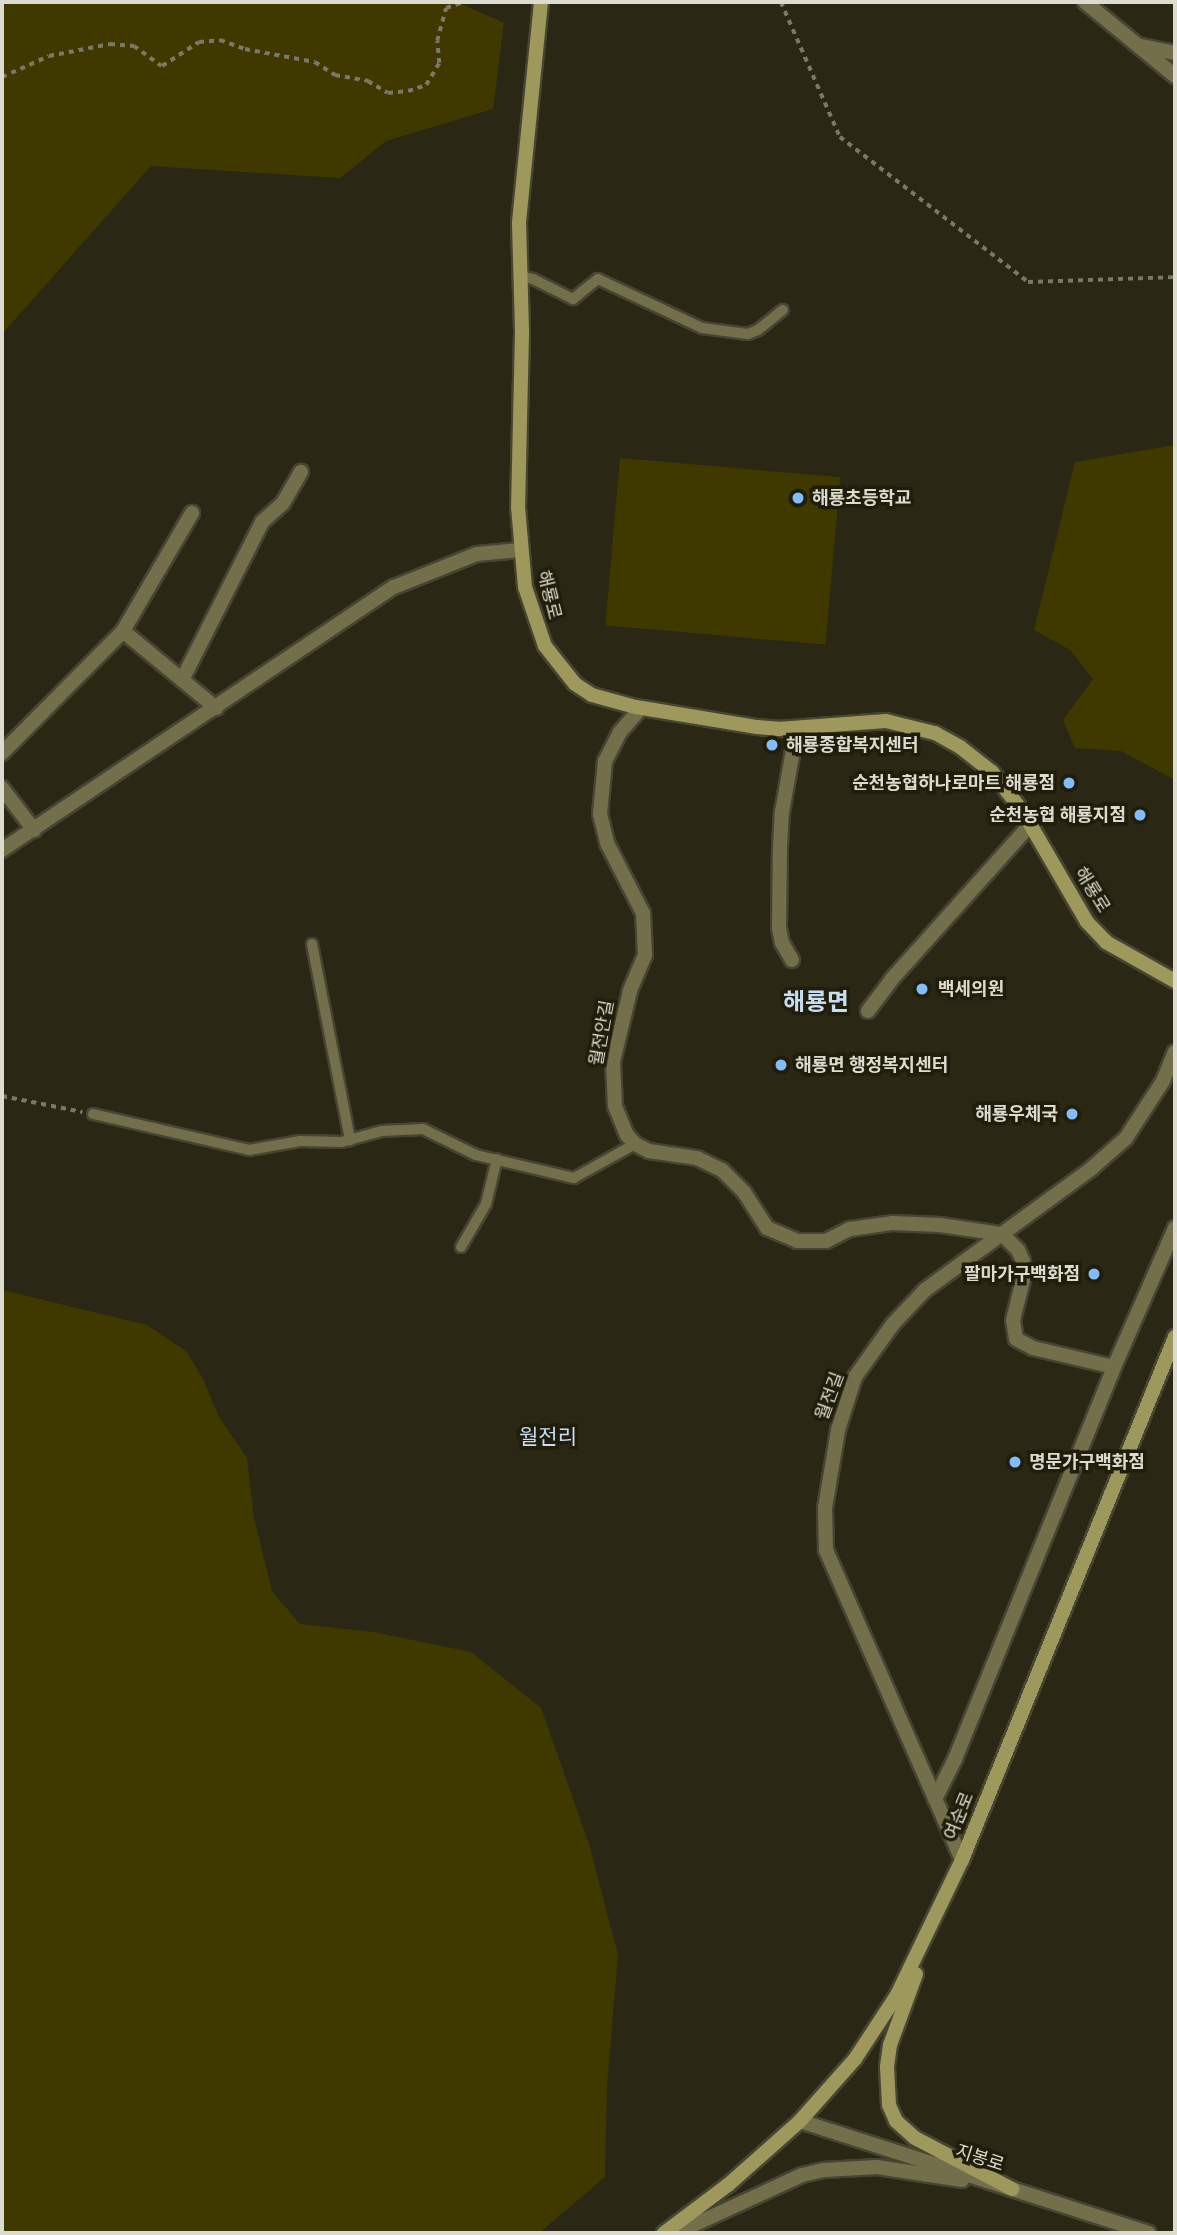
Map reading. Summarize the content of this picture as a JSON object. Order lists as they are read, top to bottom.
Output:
{
  "streets": {
    "main road": ["해룡로", "여순로"],
    "street": ["월전안길", "월전길", "지봉로"]
  },
  "crossings": [
    ["해룡로", "월전안길"],
    ["월전길", "여순로"],
    ["여순로", "지봉로"]
  ],
  "districts": ["해룡면", "월전리"],
  "places": [
    "해룡초등학교",
    "해룡종합복지센터",
    "순천농협하나로마트 해룡점",
    "순천농협 해룡지점",
    "백세의원",
    "해룡면 행정복지센터",
    "해룡우체국",
    "팔마가구백화점",
    "명문가구백화점"
  ]
}
